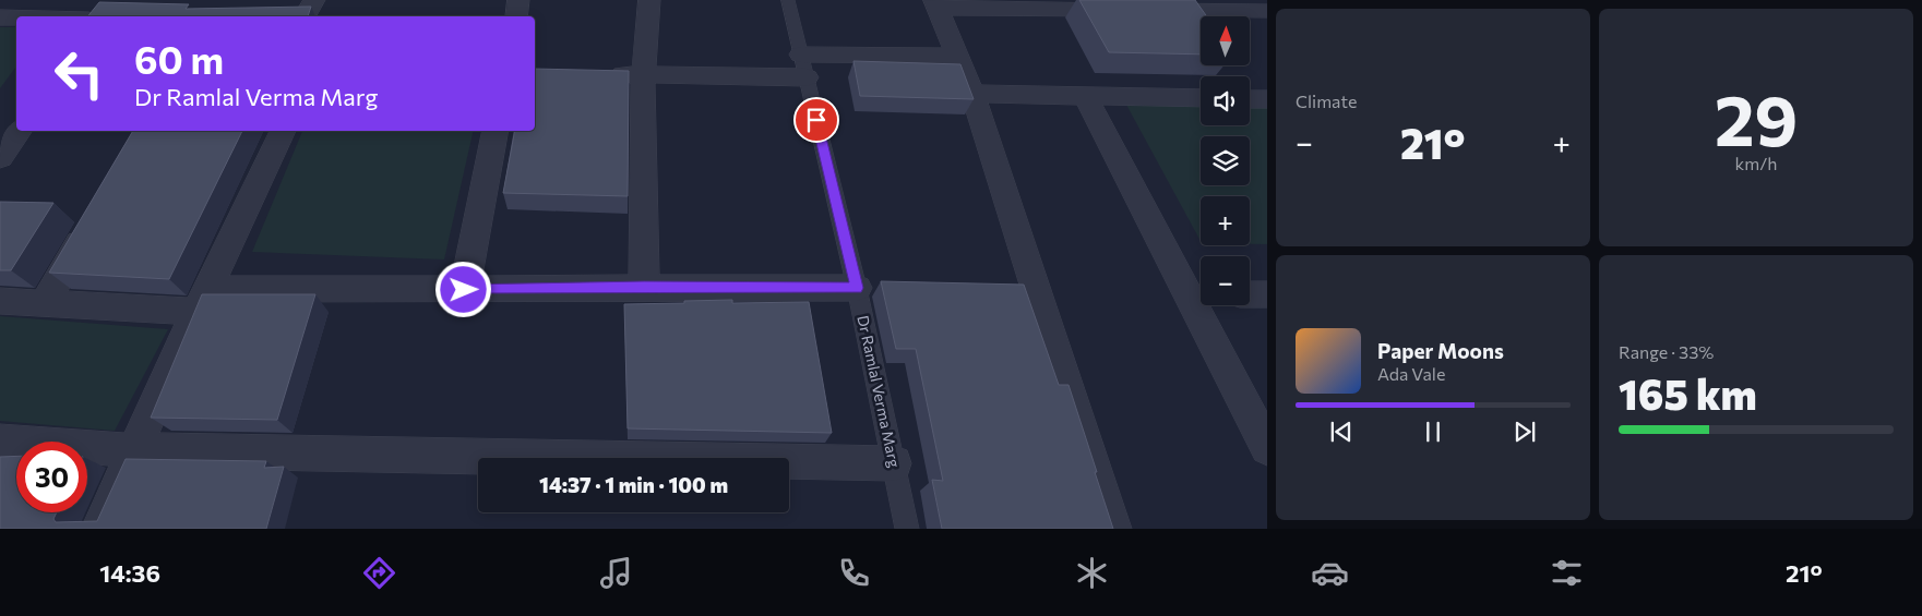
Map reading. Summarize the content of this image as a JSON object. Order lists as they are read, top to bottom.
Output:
{
  "streets": {
    "lane": ["Dr Ramlal Verma Marg"]
  },
  "north": "top",
  "page": {
    "tile": [
      "Climate",
      ["29", "km/h"],
      ["Range · 33%", "165 km"]
    ],
    "map_buttons": ["+", "−"],
    "turn": ["60 m", "Dr Ramlal Verma Marg"],
    "heat": ["−", "21°", "+"],
    "song": ["Paper Moons", "Ada Vale"],
    "limit": "30",
    "trip": "14:37 · 1 min · 100 m",
    "tabs": ["14:36", "21°"]
  }
}
